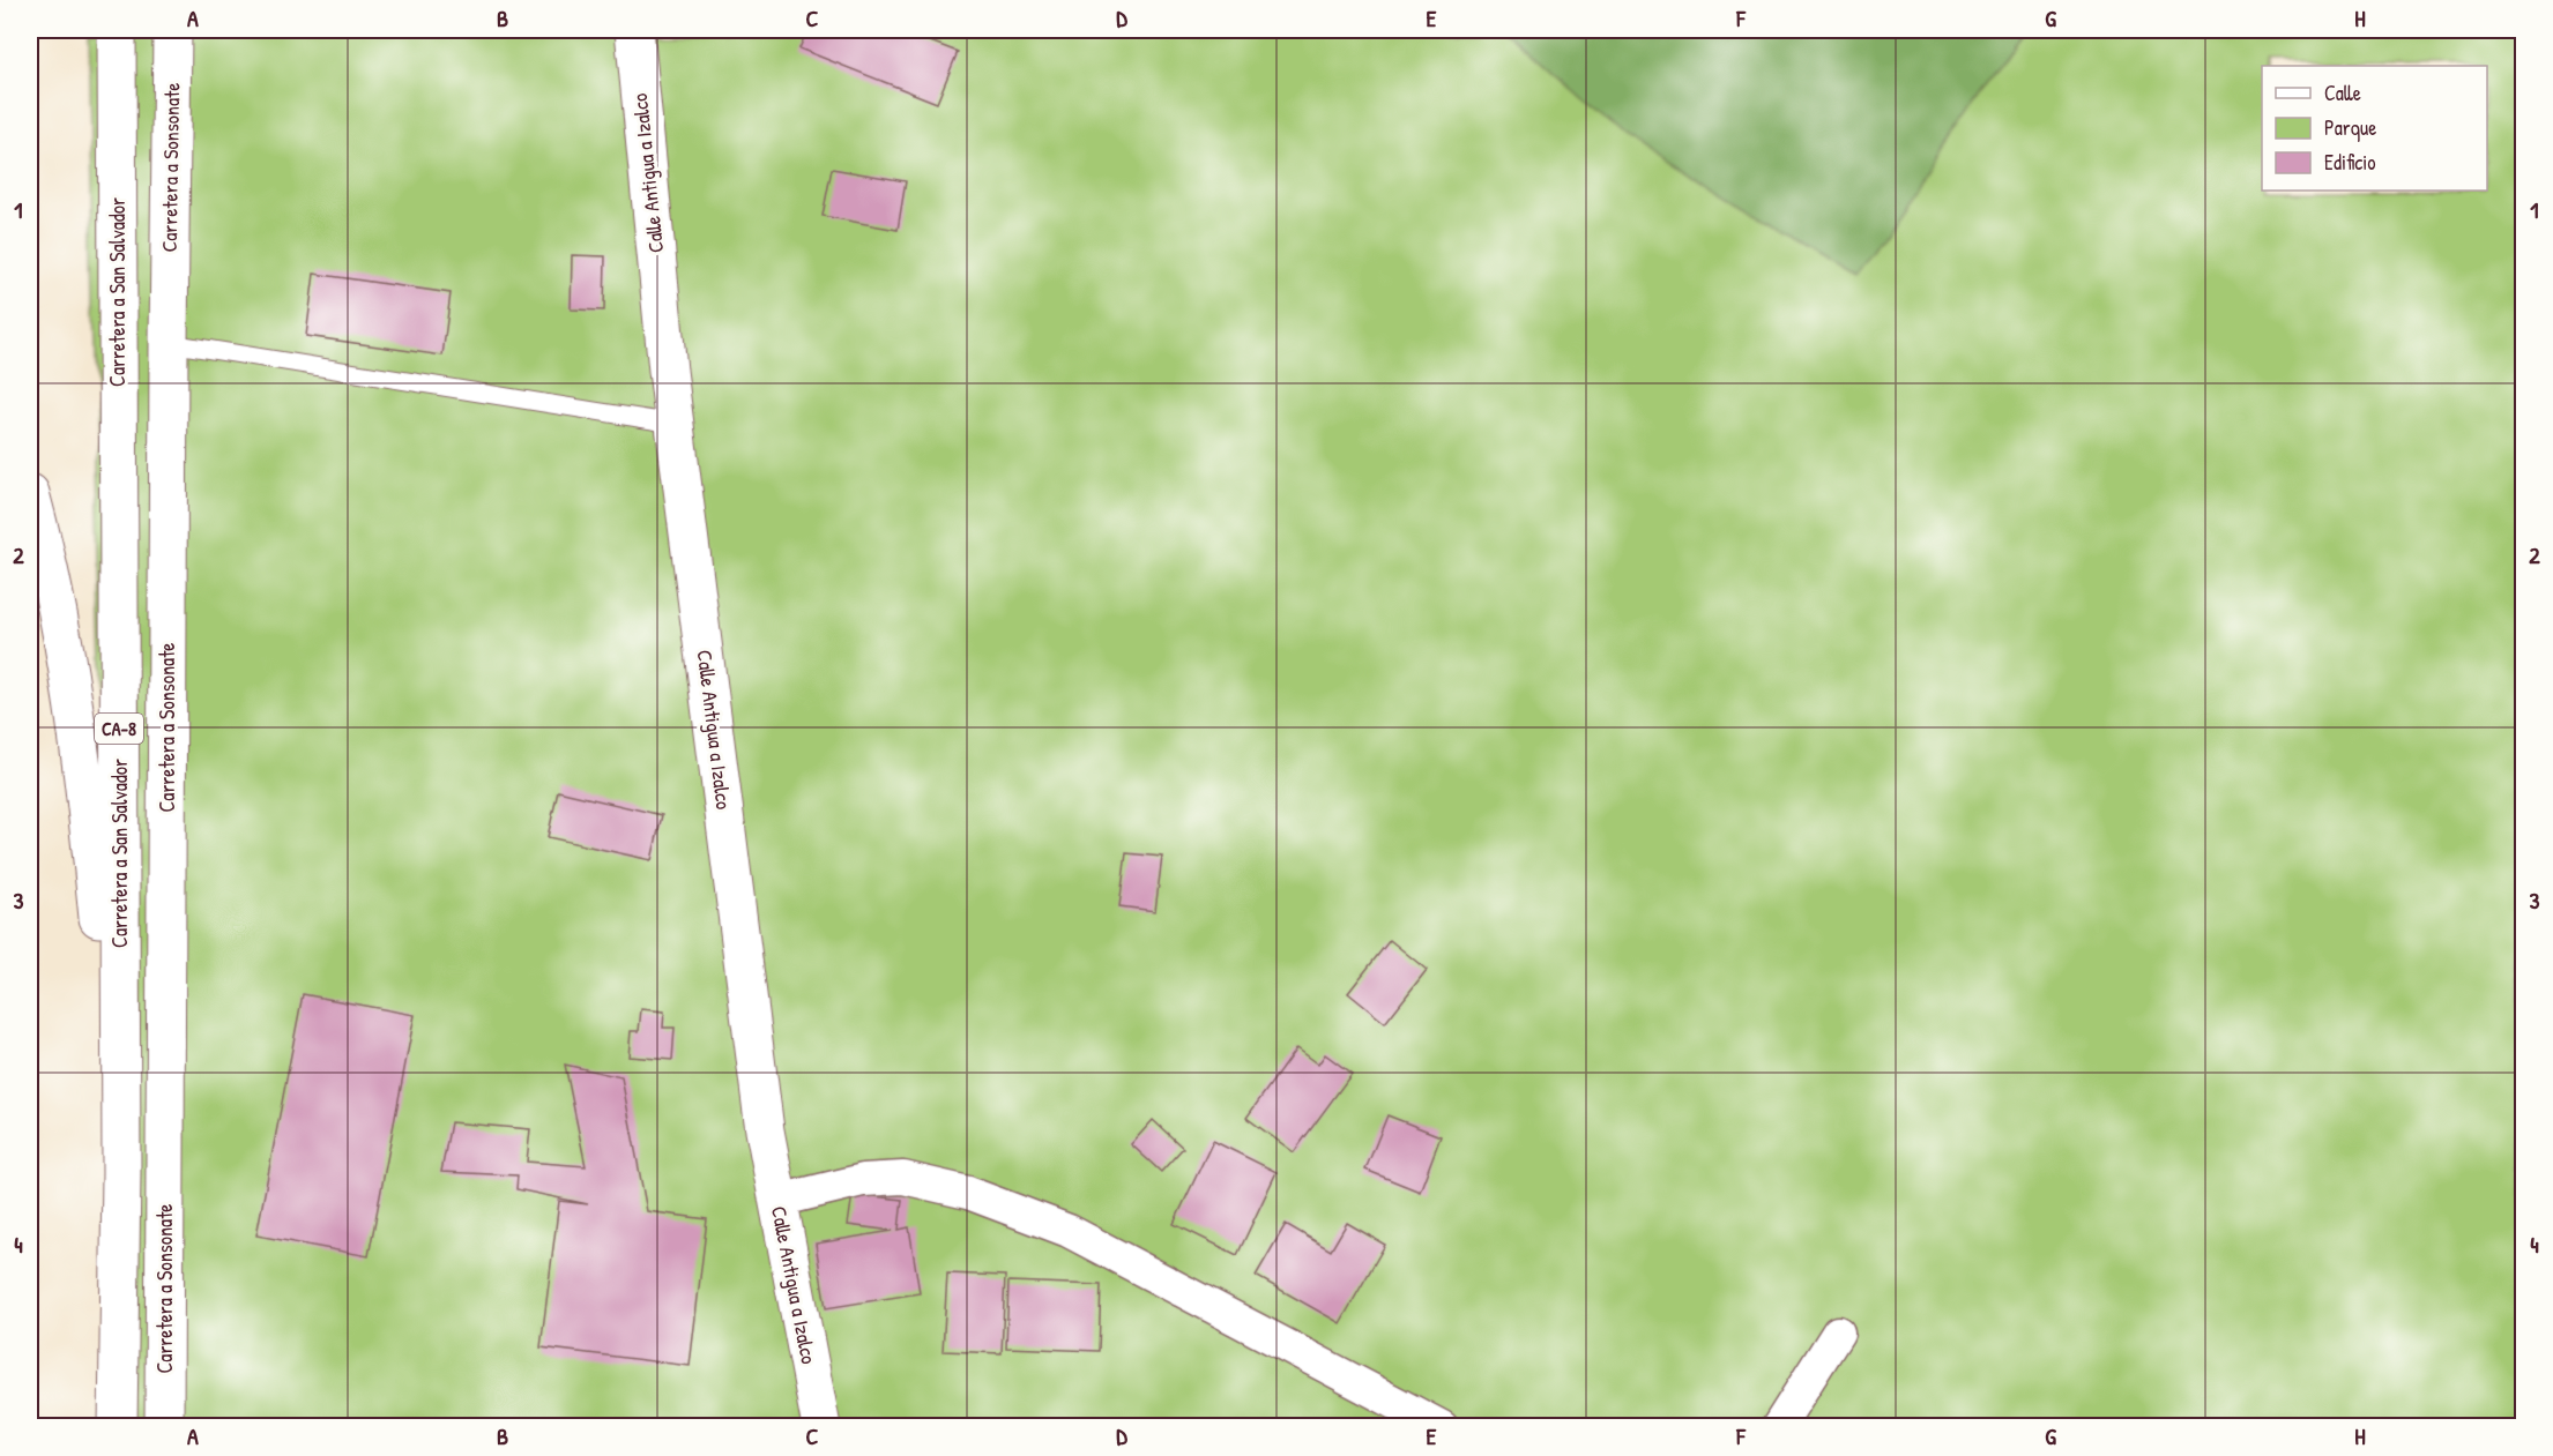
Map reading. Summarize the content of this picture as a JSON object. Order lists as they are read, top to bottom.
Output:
{
  "streets": {
    "main road": [
      "Carretera a Sonsonate",
      "Calle Antigua a Izalco",
      "Carretera a San Salvador",
      "CA-8"
    ]
  },
  "legend": ["Calle", "Parque", "Edificio"],
  "grid": {
    "columns": [
      "A",
      "B",
      "C",
      "D",
      "E",
      "F",
      "G",
      "H"
    ],
    "rows": [
      "1",
      "2",
      "3",
      "4"
    ]
  }
}
